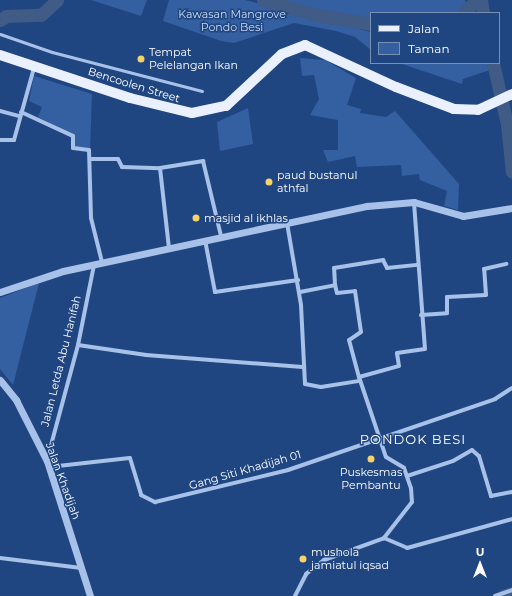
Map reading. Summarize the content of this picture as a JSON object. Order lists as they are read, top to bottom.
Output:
{
  "streets": {
    "main road": ["Bencoolen Street"],
    "street": ["Jalan Letda Abu Hanifah", "Gang Siti Khadijah 01", "Jalan Khadijah"]
  },
  "crossings": [
    ["Jalan Letda Abu Hanifah", "Gang Siti Khadijah 01"],
    ["Jalan Letda Abu Hanifah", "Jalan Khadijah"],
    ["Gang Siti Khadijah 01", "Jalan Khadijah"]
  ],
  "districts": ["PONDOK BESI"],
  "parks": ["Kawasan Mangrove Pondo Besi"],
  "places": [
    "Tempat Pelelangan Ikan",
    "paud bustanul athfal",
    "masjid al ikhlas",
    "Puskesmas Pembantu",
    "mushola jamiatul iqsad"
  ],
  "legend": ["Jalan", "Taman"],
  "north": "top"
}
